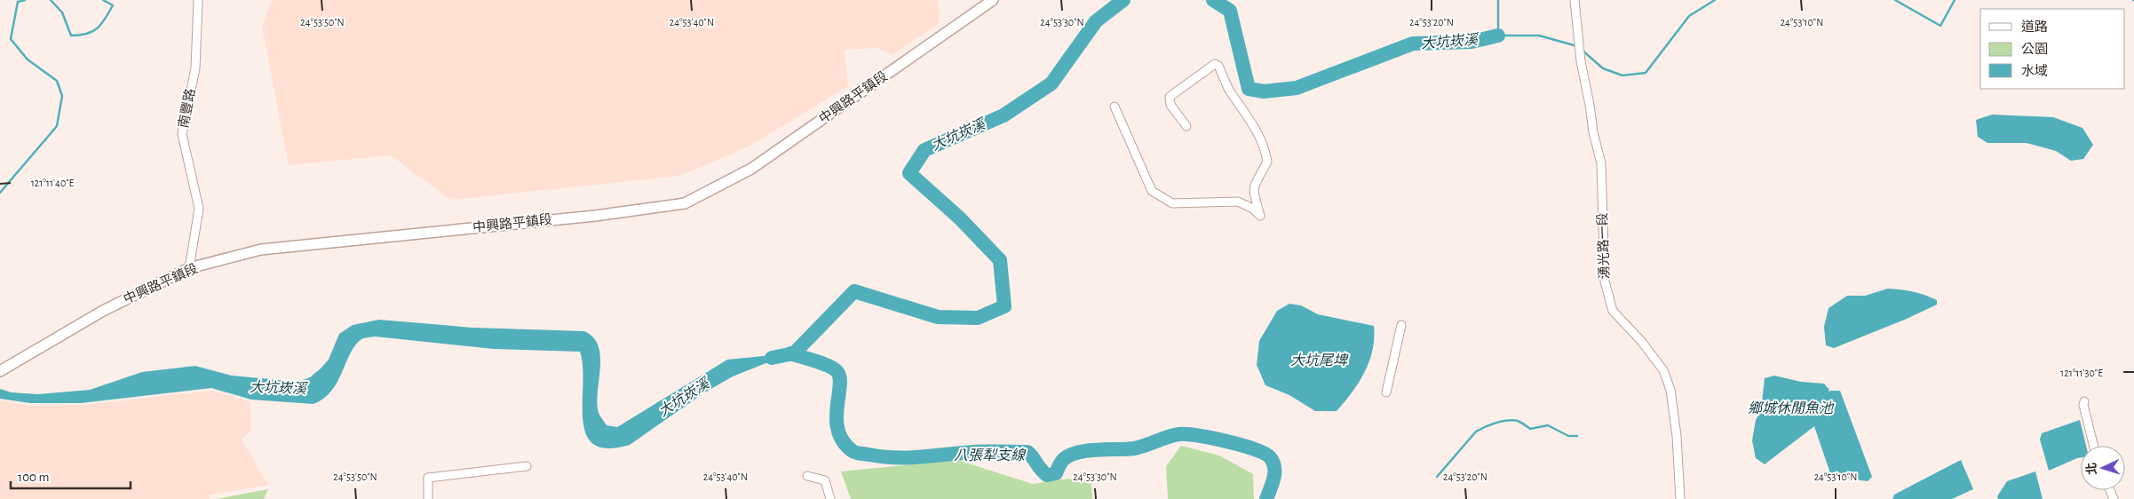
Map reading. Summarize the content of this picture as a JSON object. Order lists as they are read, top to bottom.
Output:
{
  "streets": {
    "street": ["中興路平鎮段", "南豐路", "湧光路一段"]
  },
  "crossings": [
    ["中興路平鎮段", "南豐路"]
  ],
  "water": [
    "大坑崁溪",
    "大坑尾埤",
    "鄉城休閒魚池",
    "八張犁支線"
  ],
  "legend": ["道路", "公園", "水域"],
  "scale_bar": "100 m",
  "north": "left",
  "coordinates": [
    "24°53'50\"N",
    "24°53'40\"N",
    "24°53'30\"N",
    "24°53'20\"N",
    "24°53'10\"N",
    "121°11'40\"E",
    "121°11'30\"E"
  ]
}
